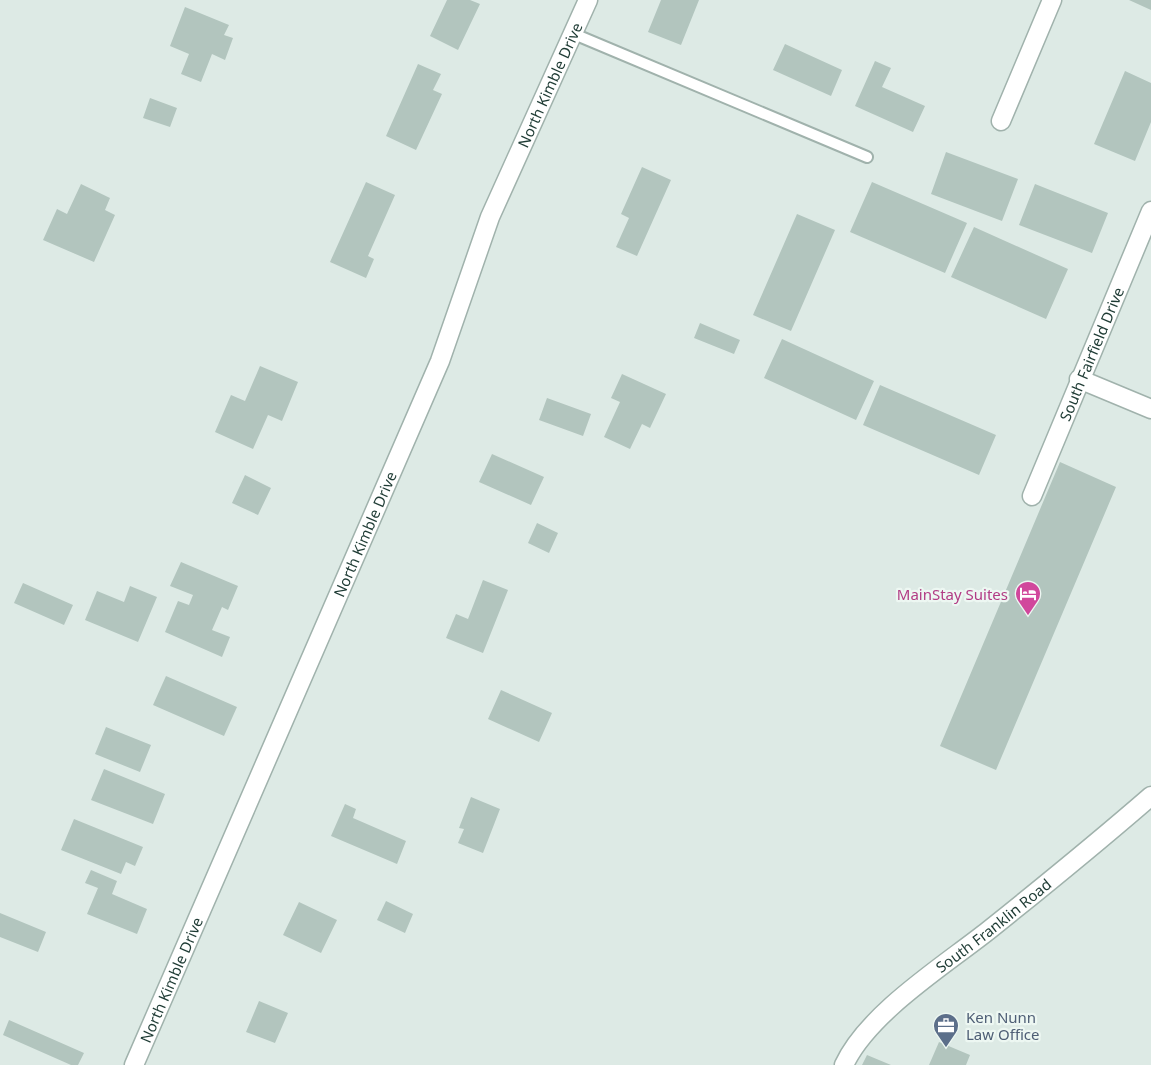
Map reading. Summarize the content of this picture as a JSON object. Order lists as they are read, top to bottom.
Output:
{
  "streets": {
    "street": ["North Kimble Drive", "South Fairfield Drive", "South Franklin Road"]
  },
  "places": {
    "hotel": ["MainStay Suites"],
    "office": ["Ken Nunn Law Office"]
  }
}
